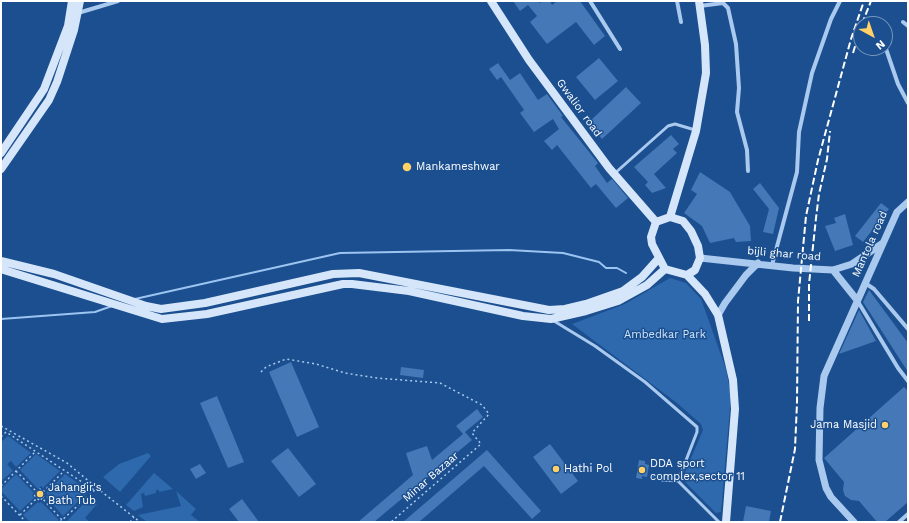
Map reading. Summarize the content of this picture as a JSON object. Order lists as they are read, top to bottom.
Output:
{
  "streets": {
    "main road": ["Gwalior road"],
    "street": ["Mantola road", "bijli ghar road"],
    "path": ["Minar Bazaar"]
  },
  "crossings": [
    ["Gwalior road", "bijli ghar road"],
    ["Mantola road", "bijli ghar road"]
  ],
  "parks": ["Ambedkar Park"],
  "places": [
    "Mankameshwar",
    "Jama Masjid",
    "Hathi Pol",
    "DDA sport complex,sector 11",
    "Jahangir's Bath Tub"
  ],
  "north": "bottom right"
}
